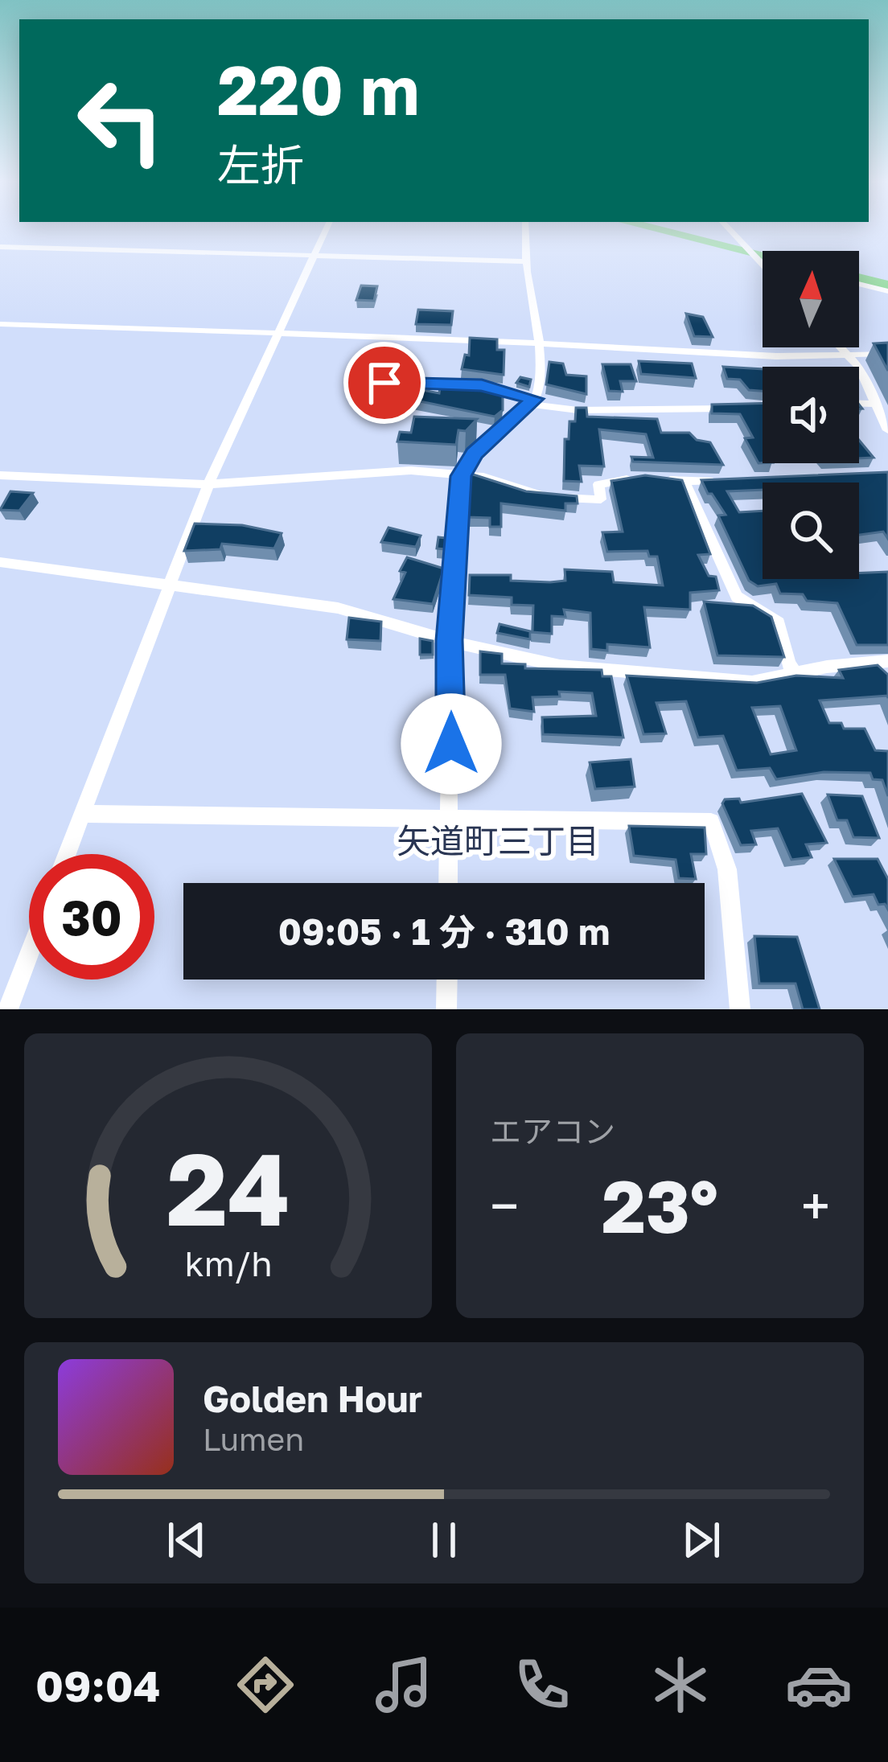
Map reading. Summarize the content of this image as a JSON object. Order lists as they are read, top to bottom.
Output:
{
  "districts": ["矢道町三丁目"],
  "north": "top",
  "page": {
    "turn": ["220 m", "左折"],
    "limit": "30",
    "trip": "09:05 · 1 分 · 310 m",
    "tile": "エアコン",
    "heat": ["−", "23°", "+"],
    "song": ["Golden Hour", "Lumen"],
    "tabs": "09:04",
    "gauge": ["24", "km/h"]
  }
}
